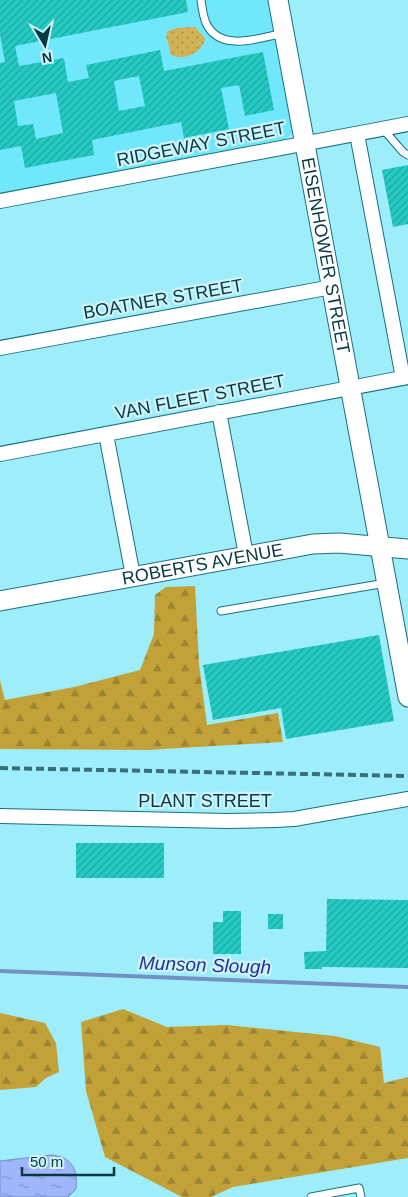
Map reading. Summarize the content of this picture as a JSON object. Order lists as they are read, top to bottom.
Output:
{
  "streets": {
    "street": [
      "RIDGEWAY STREET",
      "EISENHOWER STREET",
      "BOATNER STREET",
      "VAN FLEET STREET",
      "ROBERTS AVENUE",
      "PLANT STREET"
    ]
  },
  "crossings": [
    ["RIDGEWAY STREET", "EISENHOWER STREET"],
    ["EISENHOWER STREET", "BOATNER STREET"],
    ["EISENHOWER STREET", "VAN FLEET STREET"],
    ["EISENHOWER STREET", "ROBERTS AVENUE"]
  ],
  "water": ["Munson Slough"],
  "scale_bar": "50 m",
  "north": "bottom"
}
